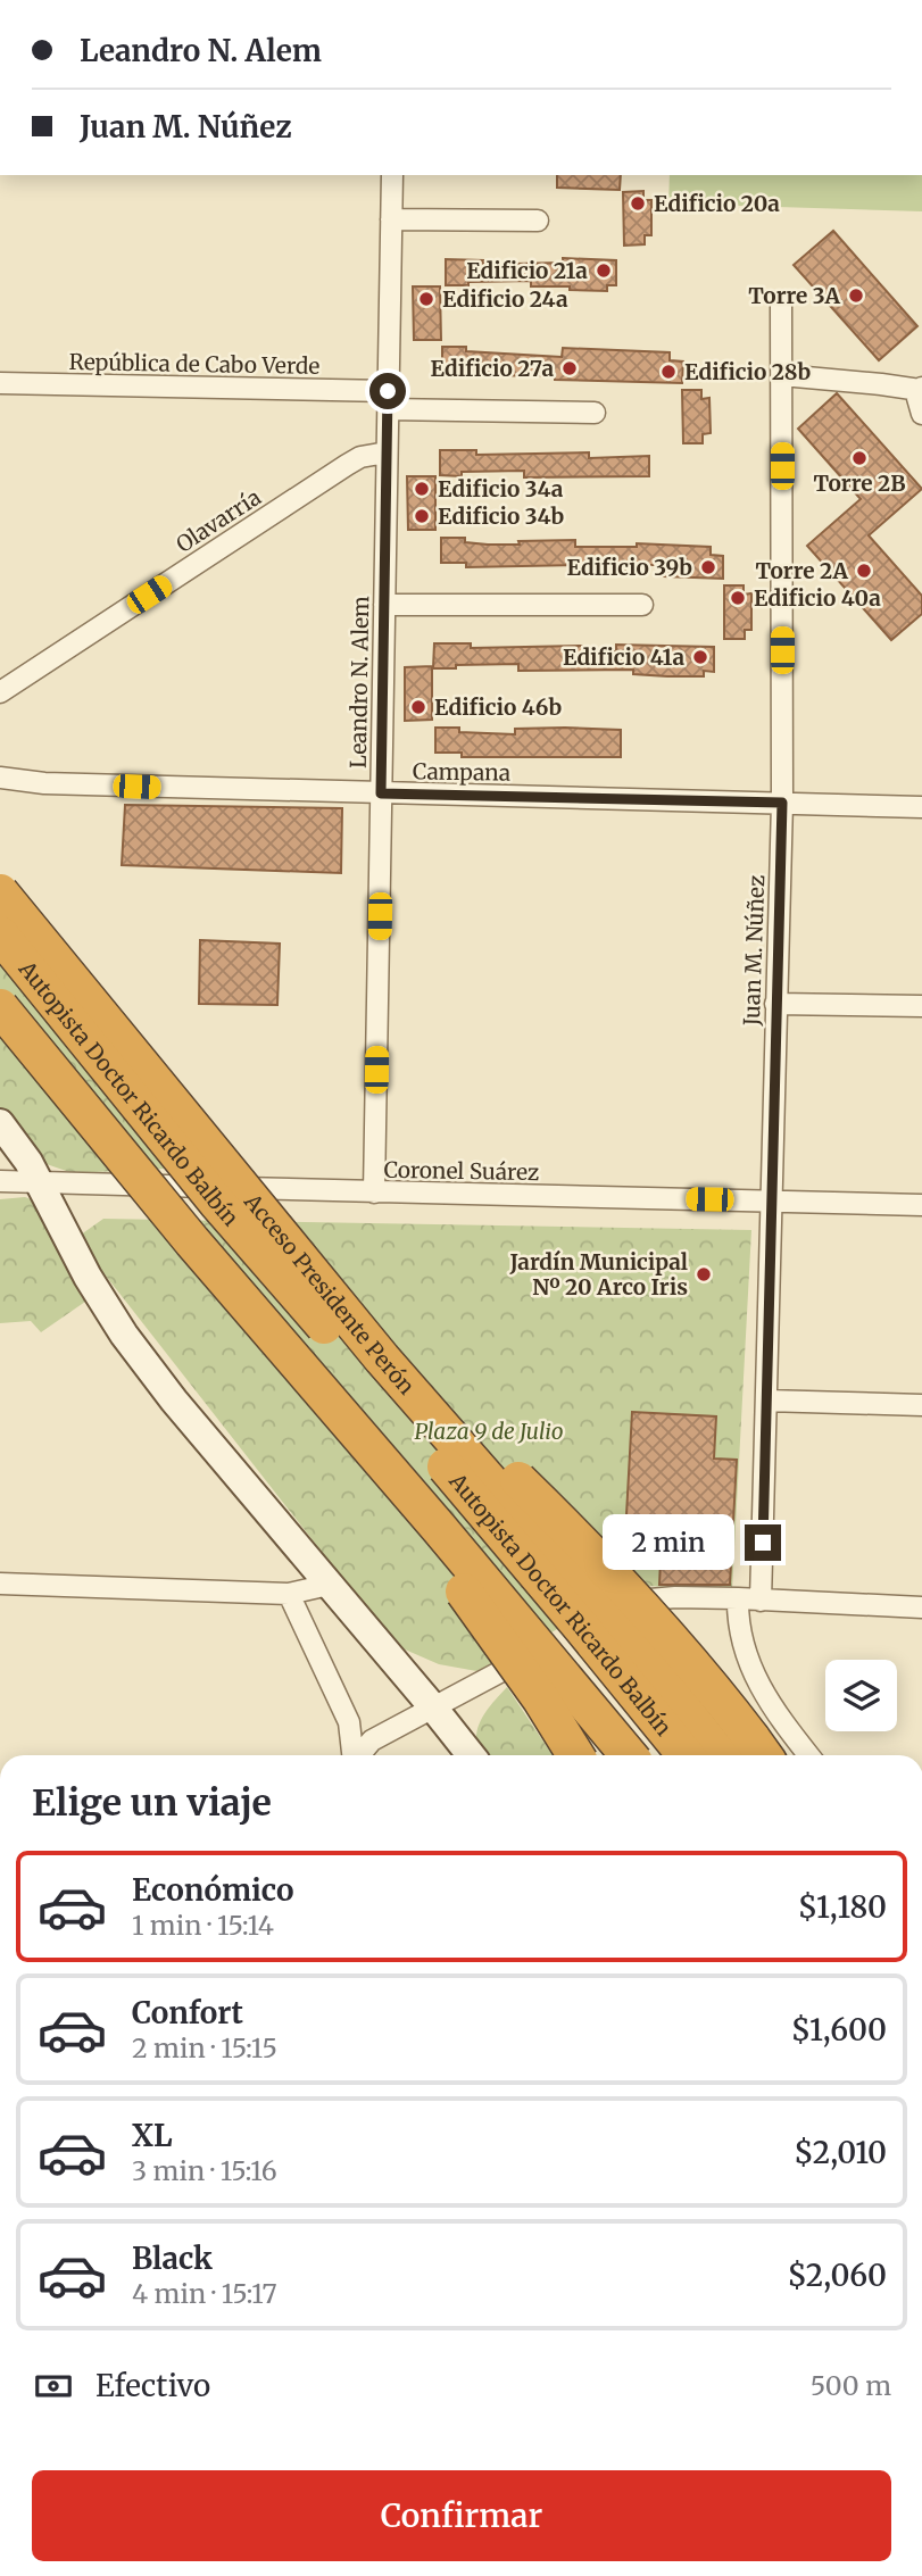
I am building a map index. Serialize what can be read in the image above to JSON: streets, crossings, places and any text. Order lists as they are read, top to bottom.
{
  "streets": {
    "highway": ["Autopista Doctor Ricardo Balbín", "Acceso Presidente Perón"],
    "street": [
      "República de Cabo Verde",
      "Olavarría",
      "Leandro N. Alem",
      "Campana",
      "Juan M. Núñez",
      "Coronel Suárez"
    ]
  },
  "crossings": [
    ["República de Cabo Verde", "Leandro N. Alem"],
    ["Olavarría", "Leandro N. Alem"],
    ["Leandro N. Alem", "Campana"],
    ["Leandro N. Alem", "Coronel Suárez"],
    ["Campana", "Juan M. Núñez"],
    ["Juan M. Núñez", "Coronel Suárez"]
  ],
  "parks": ["Plaza 9 de Julio"],
  "places": [
    "Edificio 20a",
    "Edificio 21a",
    "Torre 3A",
    "Edificio 24a",
    "Edificio 27a",
    "Edificio 28b",
    "Torre 2B",
    "Edificio 34a",
    "Edificio 34b",
    "Edificio 39b",
    "Torre 2A",
    "Edificio 40a",
    "Edificio 41a",
    "Edificio 46b",
    "Jardín Municipal Nº 20 Arco Iris"
  ],
  "page": {
    "banner": ["Leandro N. Alem", "Juan M. Núñez"],
    "bubble": "2 min",
    "heading": "Elige un viaje",
    "list": [
      {
        "name": "Económico",
        "note": "1 min · 15:14",
        "value": "$1,180"
      },
      {
        "name": "Confort",
        "note": "2 min · 15:15",
        "value": "$1,600"
      },
      {
        "name": "XL",
        "note": "3 min · 15:16",
        "value": "$2,010"
      },
      {
        "name": "Black",
        "note": "4 min · 15:17",
        "value": "$2,060"
      }
    ],
    "pay": ["Efectivo", "500 m"],
    "buttons": "Confirmar"
  }
}
